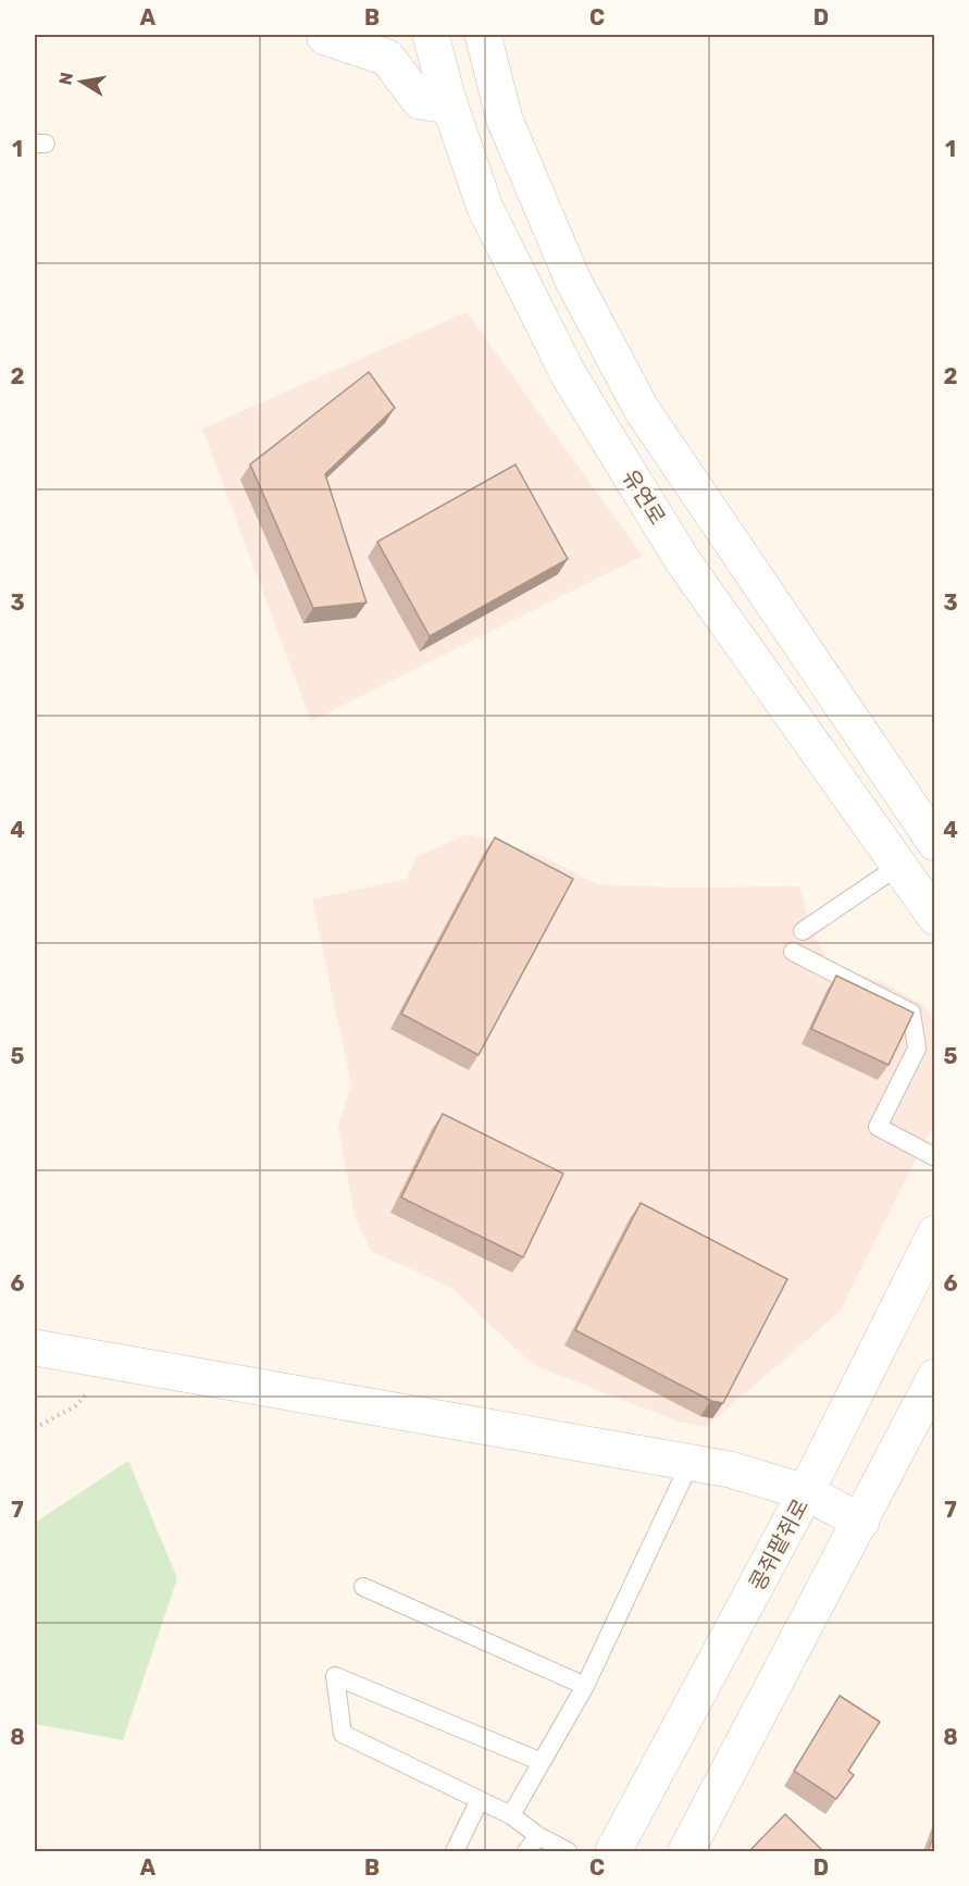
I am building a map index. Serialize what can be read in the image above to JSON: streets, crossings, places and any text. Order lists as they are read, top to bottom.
{
  "streets": {
    "street": ["유연로", "콩쥐팥쥐로"]
  },
  "north": "left",
  "grid": {
    "columns": [
      "A",
      "B",
      "C",
      "D"
    ],
    "rows": [
      "1",
      "2",
      "3",
      "4",
      "5",
      "6",
      "7",
      "8"
    ]
  }
}
